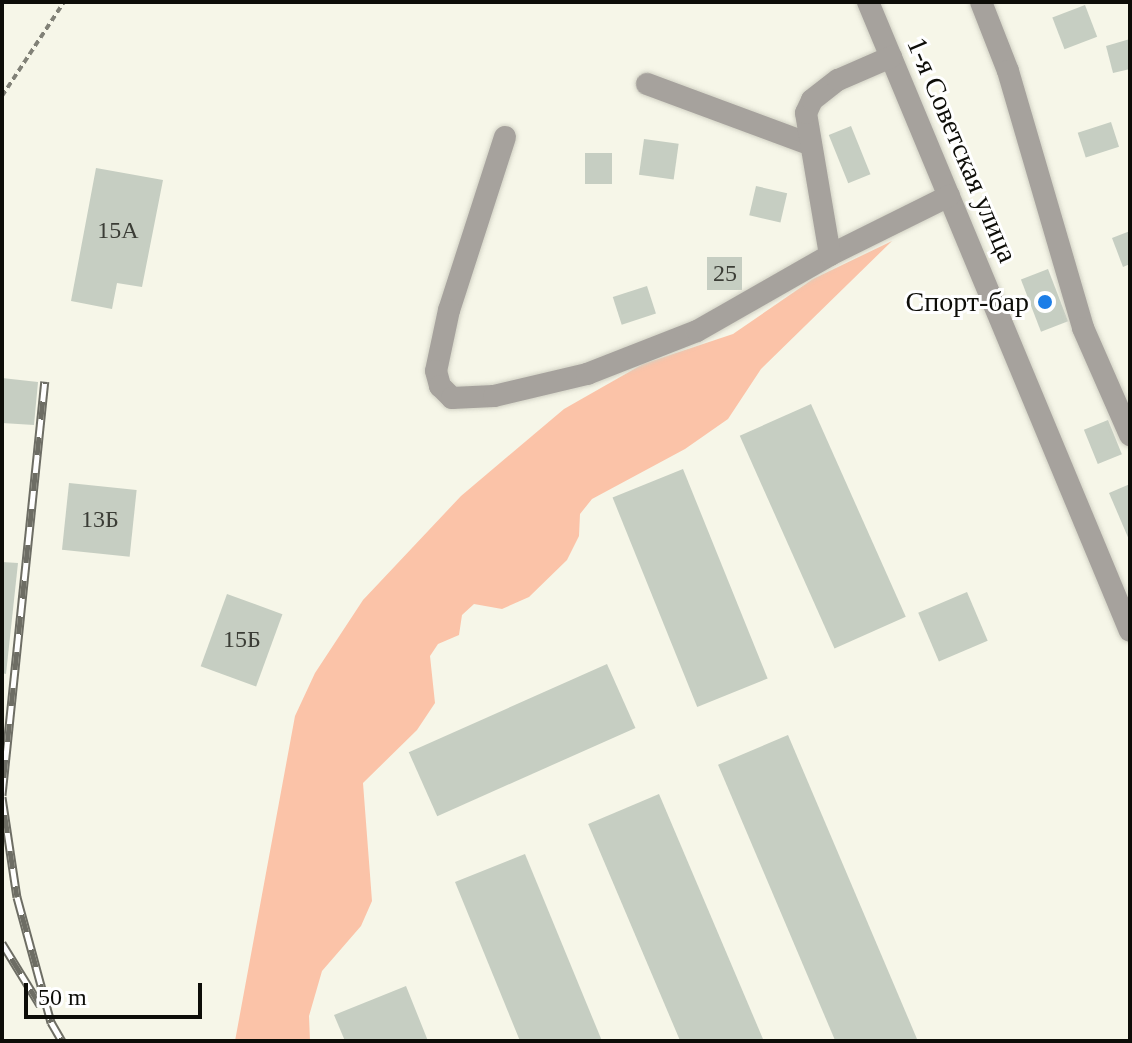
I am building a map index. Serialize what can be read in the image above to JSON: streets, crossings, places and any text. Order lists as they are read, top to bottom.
{
  "streets": {
    "street": ["1-я Советская улица"]
  },
  "places": ["Спорт-бар"],
  "house_numbers": [
    "15А",
    "25",
    "13Б",
    "15Б"
  ],
  "scale_bar": "50 m"
}
